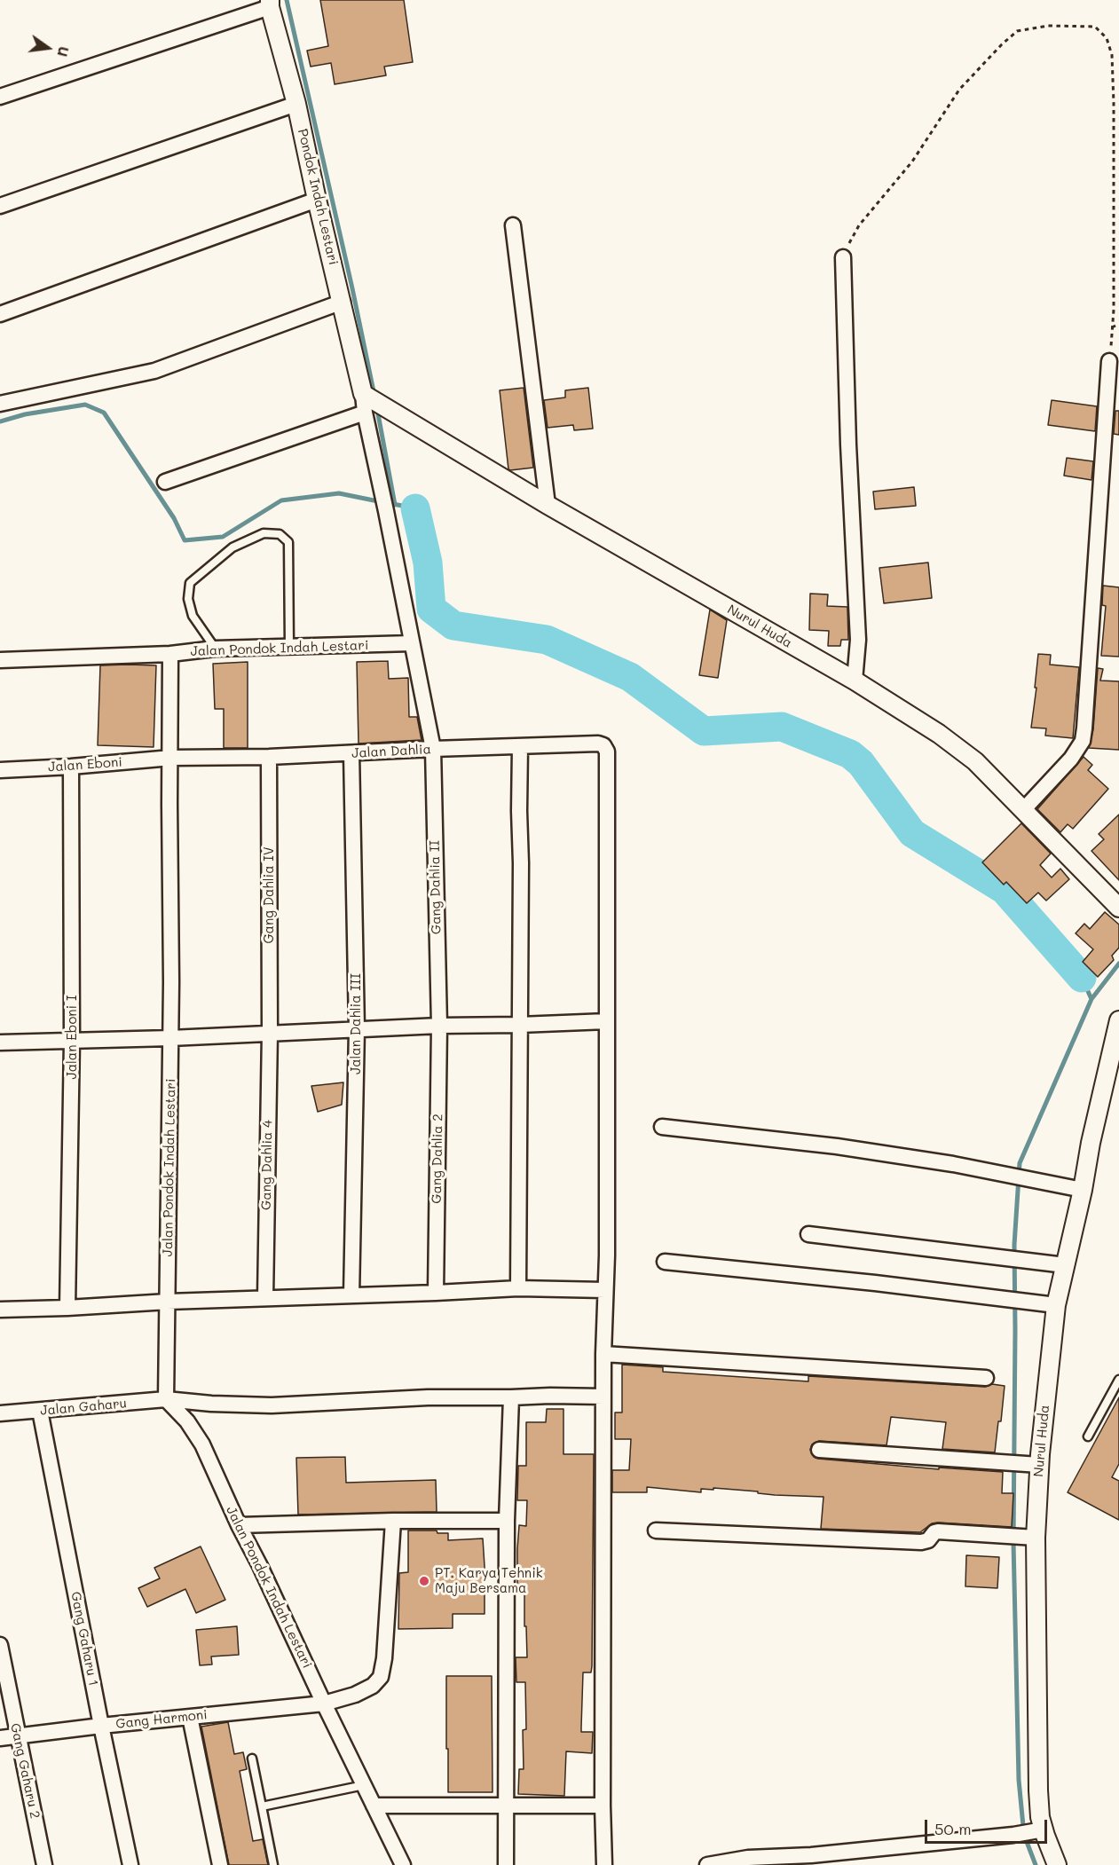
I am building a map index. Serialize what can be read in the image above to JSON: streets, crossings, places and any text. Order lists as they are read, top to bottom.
{
  "streets": {
    "street": [
      "Pondok Indah Lestari",
      "Nurul Huda",
      "Jalan Pondok Indah Lestari",
      "Jalan Dahlia",
      "Jalan Eboni",
      "Gang Dahlia II",
      "Gang Dahlia IV",
      "Jalan Dahlia III",
      "Jalan Eboni I",
      "Gang Dahlia 2",
      "Gang Dahlia 4",
      "Jalan Gaharu",
      "Gang Gaharu 1",
      "Gang Harmoni",
      "Gang Gaharu 2"
    ]
  },
  "crossings": [
    ["Pondok Indah Lestari", "Nurul Huda"],
    ["Pondok Indah Lestari", "Gang Dahlia II"],
    ["Nurul Huda", "Gang Dahlia II"],
    ["Jalan Pondok Indah Lestari", "Jalan Dahlia"],
    ["Jalan Pondok Indah Lestari", "Jalan Eboni"],
    ["Jalan Pondok Indah Lestari", "Gang Dahlia II"],
    ["Jalan Pondok Indah Lestari", "Jalan Gaharu"],
    ["Jalan Pondok Indah Lestari", "Gang Harmoni"],
    ["Jalan Dahlia", "Jalan Eboni"],
    ["Jalan Dahlia", "Gang Dahlia II"],
    ["Jalan Dahlia", "Gang Dahlia IV"],
    ["Jalan Dahlia", "Jalan Dahlia III"],
    ["Jalan Eboni", "Jalan Eboni I"],
    ["Gang Dahlia II", "Gang Dahlia 2"],
    ["Gang Dahlia IV", "Gang Dahlia 4"],
    ["Jalan Gaharu", "Gang Gaharu 1"],
    ["Gang Gaharu 1", "Gang Harmoni"],
    ["Gang Harmoni", "Gang Gaharu 2"]
  ],
  "places": ["PT. Karya Tehnik Maju Bersama"],
  "scale_bar": "50 m",
  "north": "right"
}
